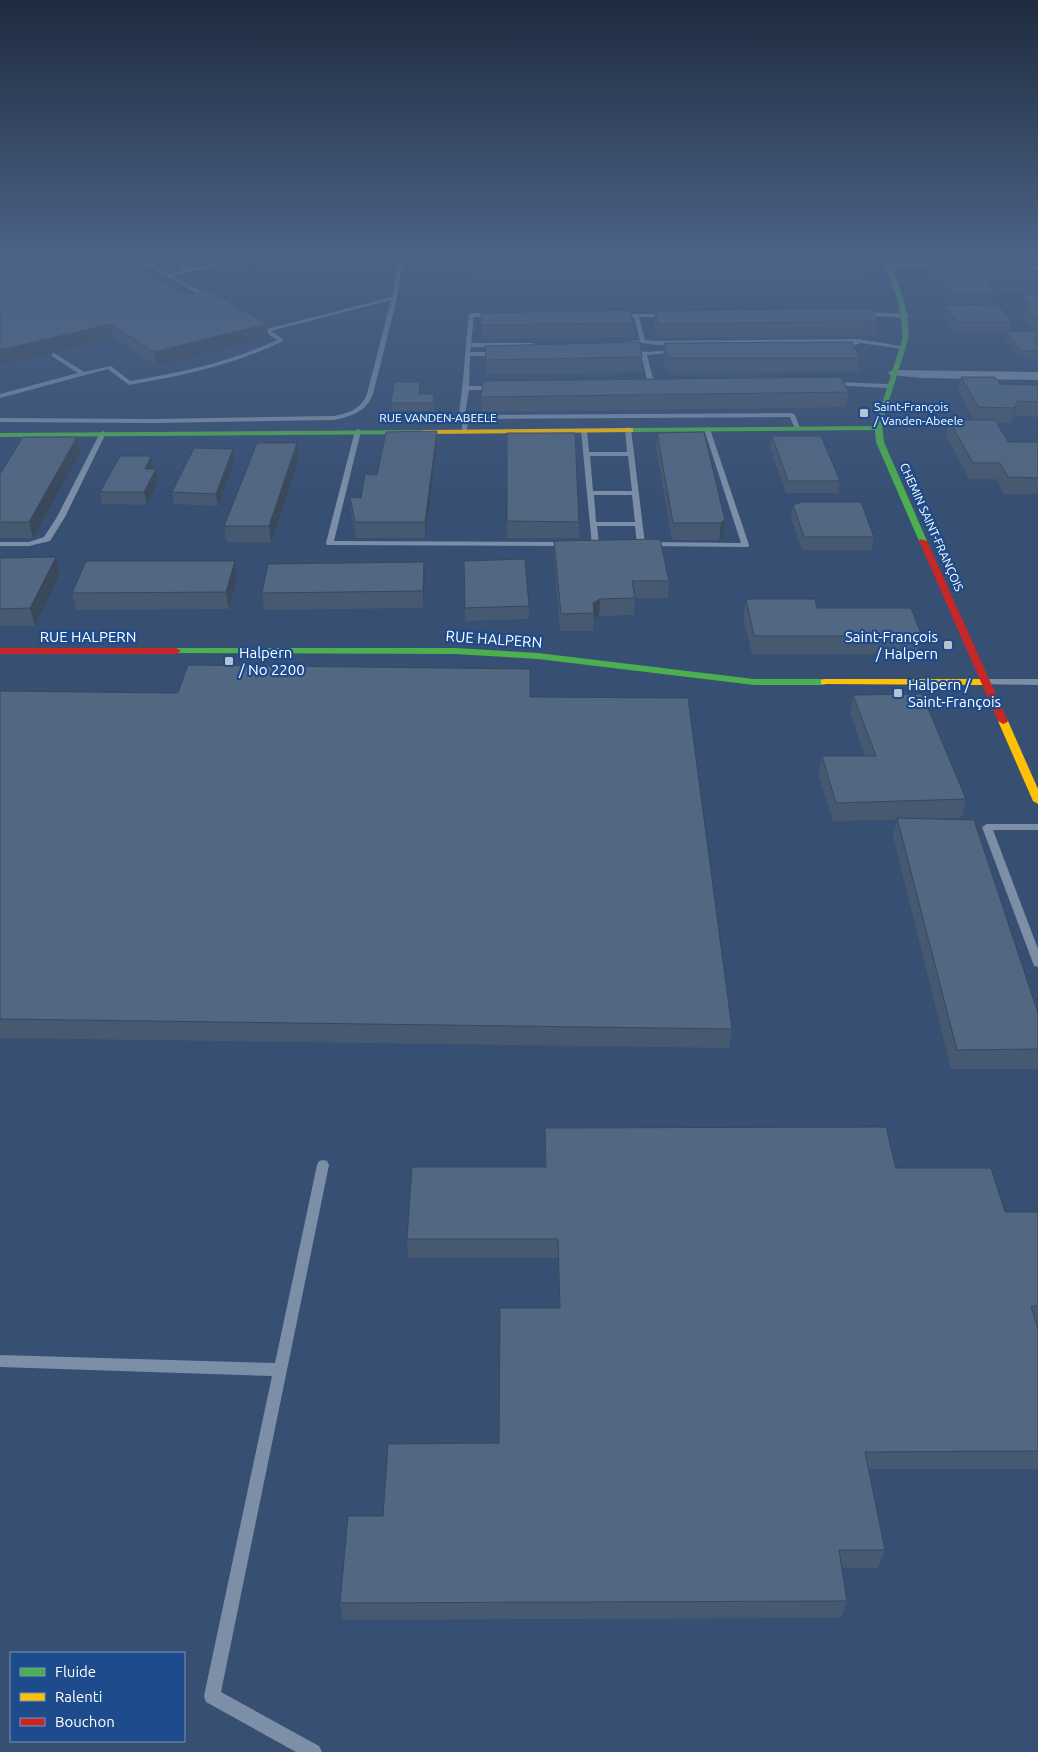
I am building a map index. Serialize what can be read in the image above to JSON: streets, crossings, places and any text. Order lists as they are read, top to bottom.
{
  "streets": {
    "street": ["RUE VANDEN-ABEELE", "CHEMIN SAINT-FRANÇOIS", "RUE HALPERN"]
  },
  "crossings": [
    ["RUE VANDEN-ABEELE", "CHEMIN SAINT-FRANÇOIS"],
    ["CHEMIN SAINT-FRANÇOIS", "RUE HALPERN"]
  ],
  "places": {
    "transit": [
      "Saint-François / Vanden-Abeele",
      "Saint-François / Halpern",
      "Halpern / No 2200",
      "Halpern / Saint-François"
    ]
  },
  "legend": ["Fluide", "Ralenti", "Bouchon"]
}
